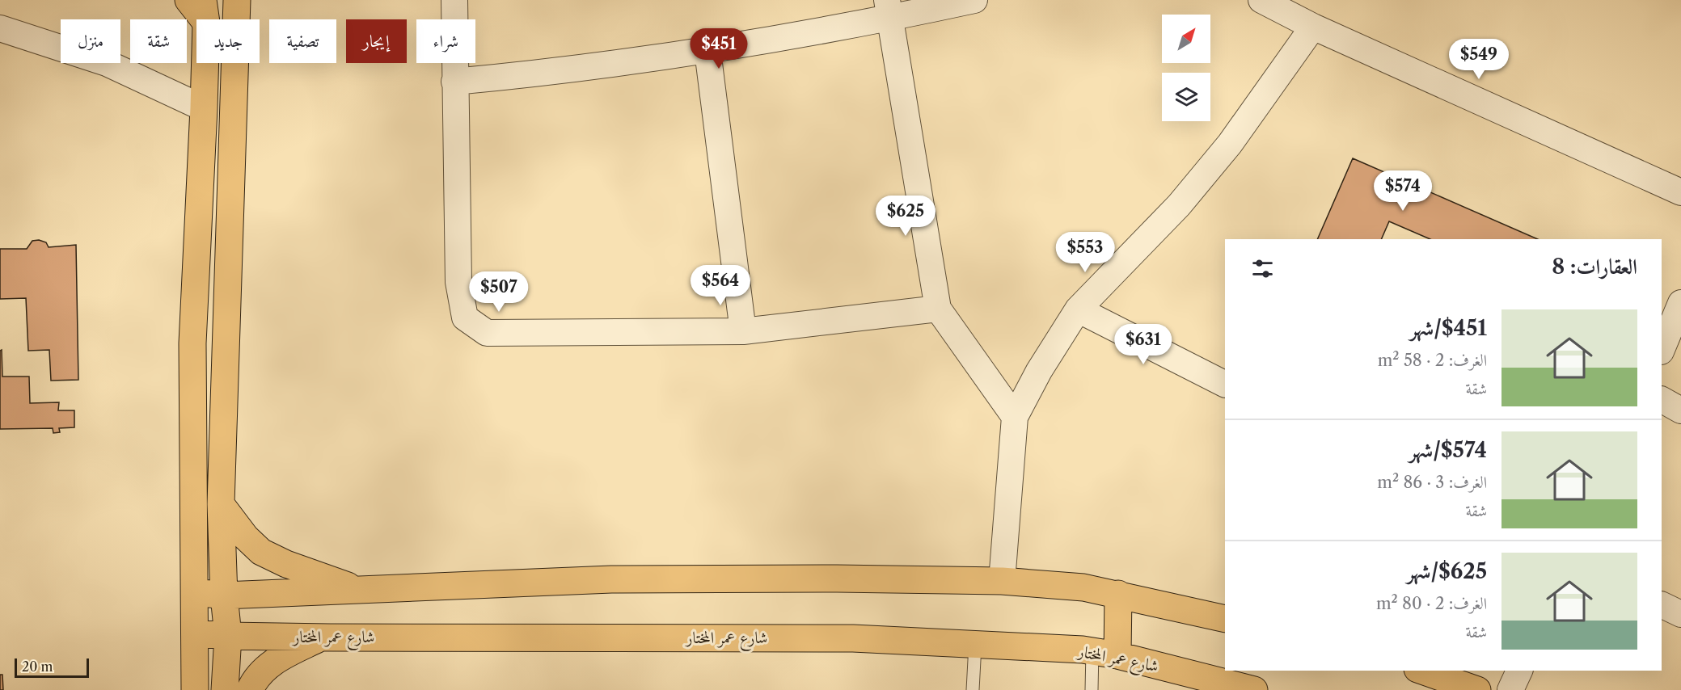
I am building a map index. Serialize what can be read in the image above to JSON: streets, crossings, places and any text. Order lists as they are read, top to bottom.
{
  "streets": {
    "main road": ["شارع عمر المختار"]
  },
  "scale_bar": "20 m",
  "north": "top right",
  "page": {
    "chip": [
      "شراء",
      "إيجار",
      "تصفية",
      "جديد",
      "شقة",
      "منزل"
    ],
    "price": [
      "$451",
      "$549",
      "$574",
      "$625",
      "$553",
      "$564",
      "$507",
      "$631"
    ],
    "heading": "العقارات: 8",
    "list": [
      {
        "name": "$451/شهر",
        "note": "الغرف: 2 · 58 m² · شقة"
      },
      {
        "name": "$574/شهر",
        "note": "الغرف: 3 · 86 m² · شقة"
      },
      {
        "name": "$625/شهر",
        "note": "الغرف: 2 · 80 m² · شقة"
      }
    ],
    "scale": "20 m"
  }
}
